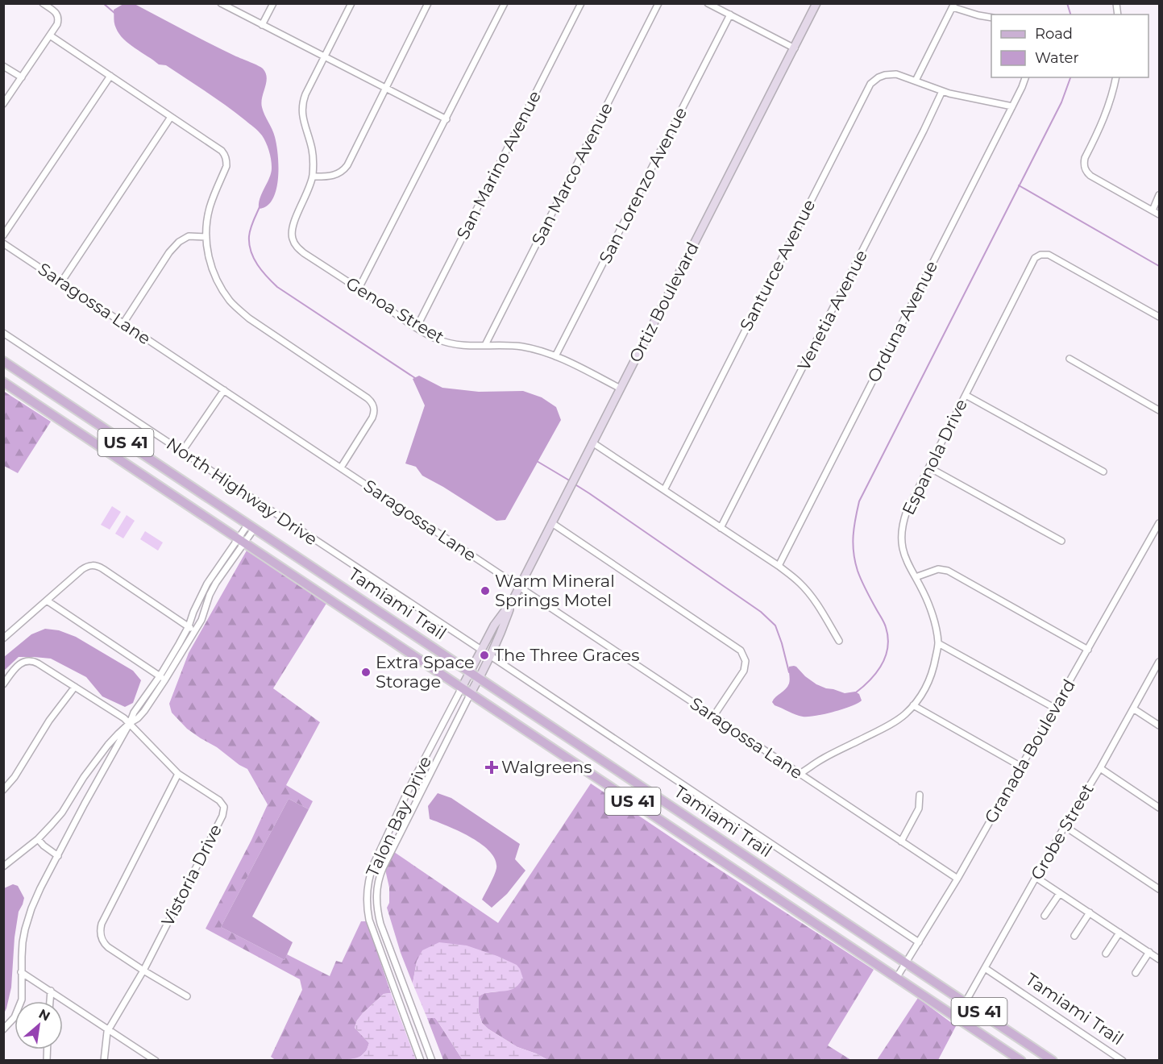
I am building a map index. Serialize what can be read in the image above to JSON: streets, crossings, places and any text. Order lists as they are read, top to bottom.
{
  "streets": {
    "main road": ["US 41", "Tamiami Trail"],
    "street": [
      "San Marino Avenue",
      "San Marco Avenue",
      "San Lorenzo Avenue",
      "Santurce Avenue",
      "Ortiz Boulevard",
      "Saragossa Lane",
      "Genoa Street",
      "Venetia Avenue",
      "Orduna Avenue",
      "Espanola Drive",
      "North Highway Drive",
      "Granada Boulevard",
      "Talon Bay Drive",
      "Grobe Street",
      "Vistoria Drive"
    ]
  },
  "crossings": [
    ["San Marino Avenue", "Genoa Street"],
    ["San Marco Avenue", "Genoa Street"],
    ["San Lorenzo Avenue", "Genoa Street"],
    ["Santurce Avenue", "Venetia Avenue"],
    ["Santurce Avenue", "Orduna Avenue"],
    ["Ortiz Boulevard", "Saragossa Lane"],
    ["Ortiz Boulevard", "Genoa Street"],
    ["Ortiz Boulevard", "North Highway Drive"],
    ["Ortiz Boulevard", "Tamiami Trail"],
    ["Ortiz Boulevard", "Talon Bay Drive"],
    ["Saragossa Lane", "Espanola Drive"],
    ["Saragossa Lane", "Granada Boulevard"],
    ["US 41", "Tamiami Trail"],
    ["Tamiami Trail", "Granada Boulevard"],
    ["Tamiami Trail", "Talon Bay Drive"],
    ["Tamiami Trail", "Grobe Street"]
  ],
  "places": {
    "other": ["Warm Mineral Springs Motel", "The Three Graces", "Extra Space Storage"],
    "health": ["Walgreens"]
  },
  "legend": ["Road", "Water"],
  "north": "top right"
}
